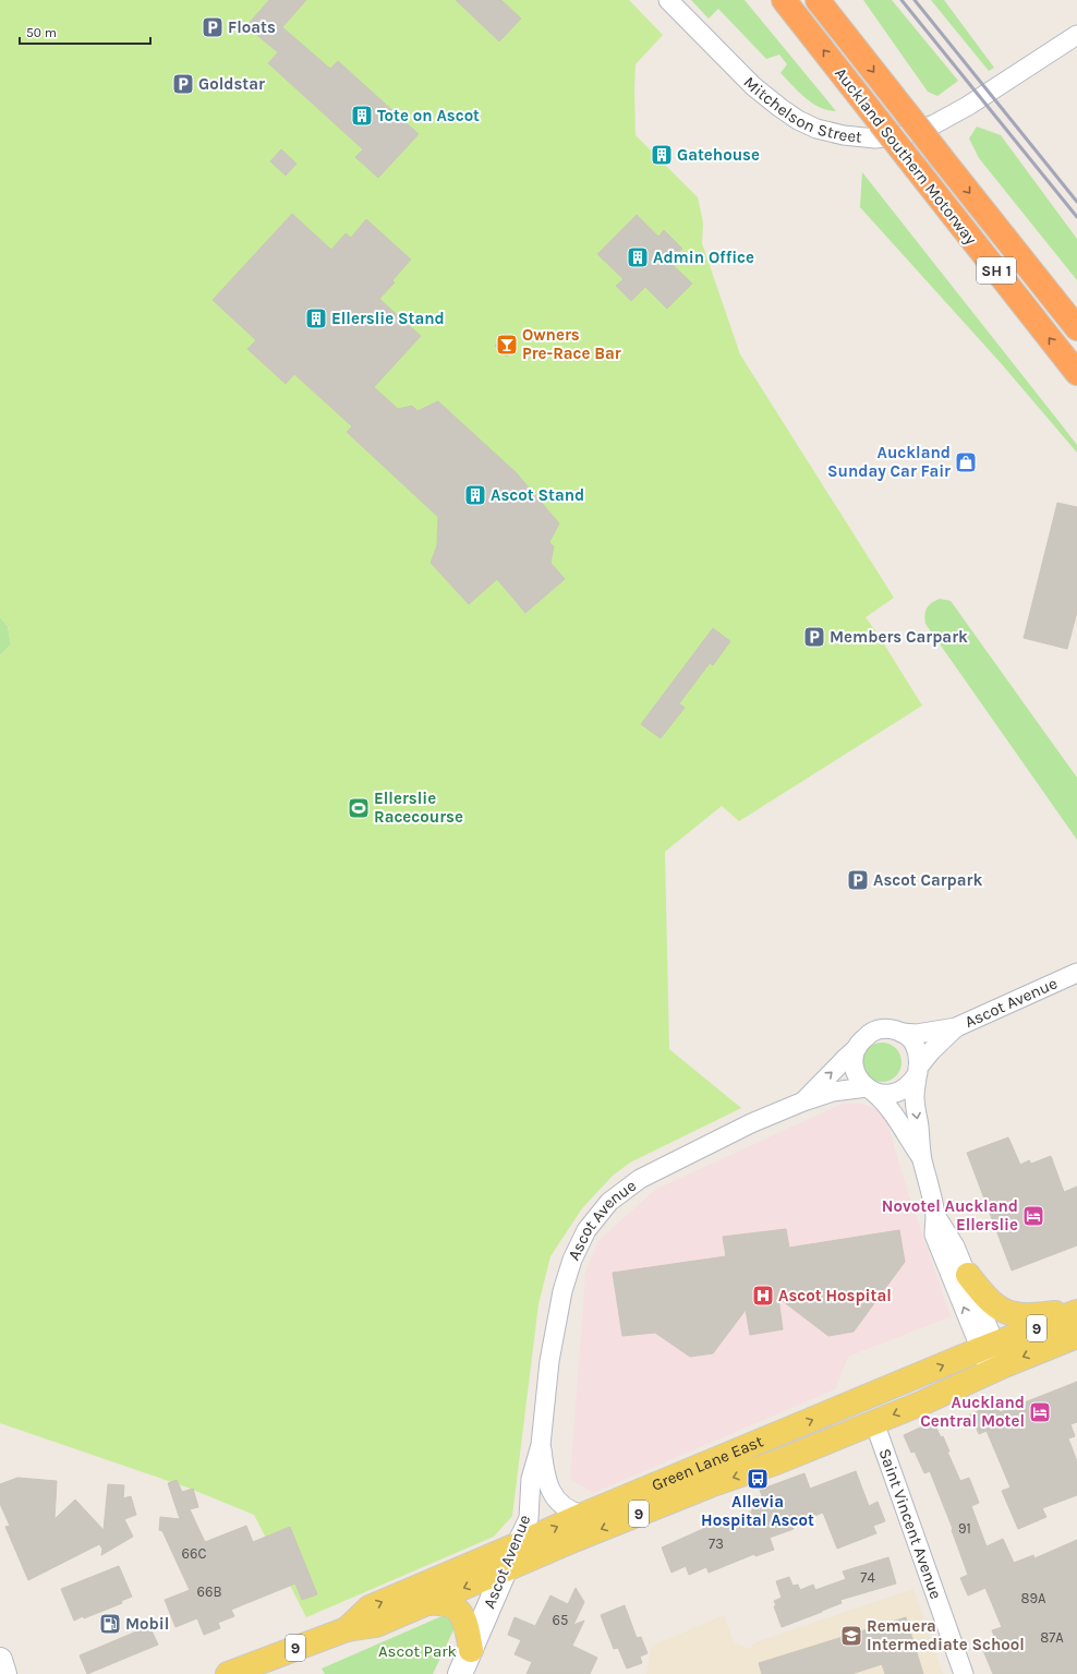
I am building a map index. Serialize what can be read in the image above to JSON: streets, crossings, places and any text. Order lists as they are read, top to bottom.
{
  "streets": {
    "highway": ["Auckland Southern Motorway", "SH 1"],
    "main road": ["Ascot Avenue", "9", "Green Lane East"],
    "street": ["Mitchelson Street", "Saint Vincent Avenue"]
  },
  "crossings": [
    ["Ascot Avenue", "Green Lane East"],
    ["Green Lane East", "Saint Vincent Avenue"]
  ],
  "parks": ["Ascot Park"],
  "places": {
    "parking": [
      "Floats",
      "Goldstar",
      "Members Carpark",
      "Ascot Carpark"
    ],
    "building": [
      "Tote on Ascot",
      "Gatehouse",
      "Admin Office",
      "Ellerslie Stand",
      "Ascot Stand"
    ],
    "bar": ["Owners Pre-Race Bar"],
    "shop": ["Auckland Sunday Car Fair"],
    "sports": ["Ellerslie Racecourse"],
    "hotel": ["Novotel Auckland Ellerslie", "Auckland Central Motel"],
    "hospital": ["Ascot Hospital"],
    "bus stop": ["Allevia Hospital Ascot"],
    "fuel station": ["Mobil"],
    "school or university": ["Remuera Intermediate School"]
  },
  "house_numbers": [
    "91",
    "73",
    "66C",
    "74",
    "66B",
    "89A",
    "65",
    "87A"
  ],
  "scale_bar": "50 m"
}
